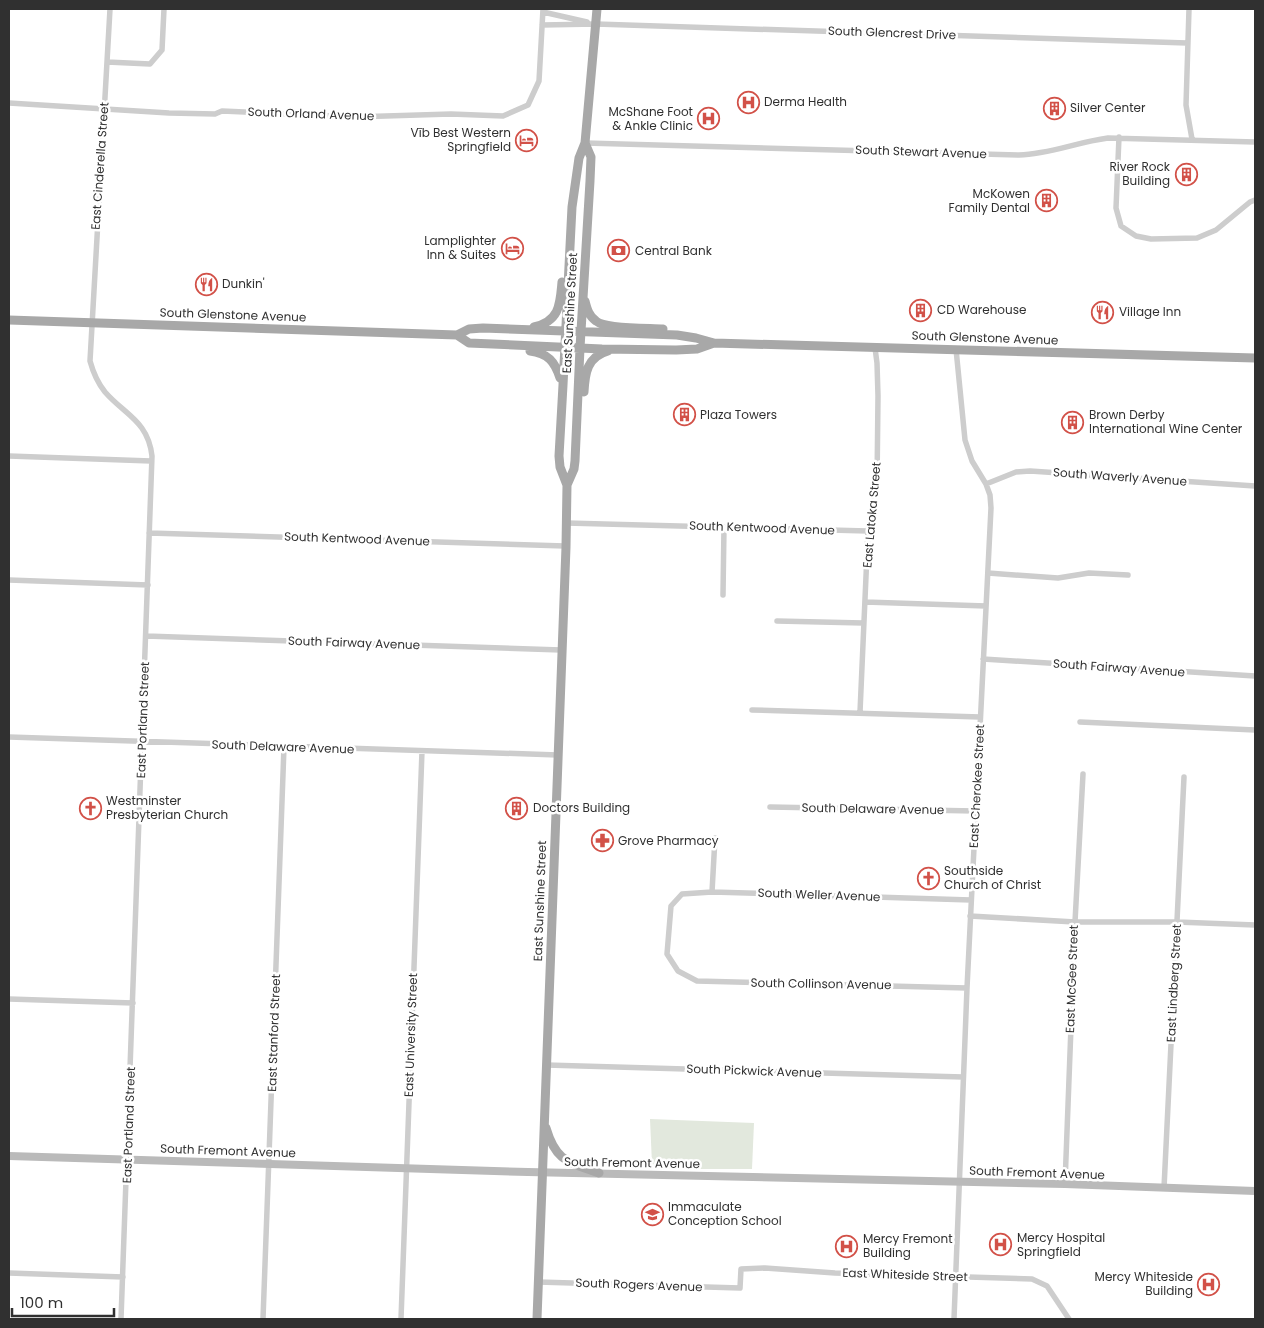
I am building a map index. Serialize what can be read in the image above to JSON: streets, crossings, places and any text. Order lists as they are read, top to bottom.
{
  "streets": {
    "main road": ["East Sunshine Street", "South Glenstone Avenue", "South Fremont Avenue"],
    "street": [
      "South Glencrest Drive",
      "South Orland Avenue",
      "South Stewart Avenue",
      "East Cinderella Street",
      "South Waverly Avenue",
      "East Latoka Street",
      "South Kentwood Avenue",
      "South Fairway Avenue",
      "East Portland Street",
      "South Delaware Avenue",
      "East Cherokee Street",
      "South Weller Avenue",
      "East McGee Street",
      "East Lindberg Street",
      "South Collinson Avenue",
      "East Stanford Street",
      "East University Street",
      "South Pickwick Avenue",
      "East Whiteside Street",
      "South Rogers Avenue"
    ]
  },
  "crossings": [
    ["South Glencrest Drive", "South Orland Avenue"],
    ["South Glencrest Drive", "East Sunshine Street"],
    ["South Orland Avenue", "East Cinderella Street"],
    ["South Orland Avenue", "East Sunshine Street"],
    ["South Stewart Avenue", "East Sunshine Street"],
    ["East Cinderella Street", "South Glenstone Avenue"],
    ["East Cinderella Street", "East Portland Street"],
    ["East Sunshine Street", "South Glenstone Avenue"],
    ["East Sunshine Street", "South Kentwood Avenue"],
    ["East Sunshine Street", "South Fairway Avenue"],
    ["East Sunshine Street", "South Delaware Avenue"],
    ["East Sunshine Street", "South Pickwick Avenue"],
    ["East Sunshine Street", "South Fremont Avenue"],
    ["East Sunshine Street", "South Rogers Avenue"],
    ["South Glenstone Avenue", "East Latoka Street"],
    ["South Glenstone Avenue", "East Portland Street"],
    ["South Glenstone Avenue", "East Cherokee Street"],
    ["South Waverly Avenue", "East Cherokee Street"],
    ["East Latoka Street", "South Kentwood Avenue"],
    ["South Kentwood Avenue", "East Portland Street"],
    ["South Fairway Avenue", "East Portland Street"],
    ["South Fairway Avenue", "East Cherokee Street"],
    ["East Portland Street", "South Delaware Avenue"],
    ["East Portland Street", "South Fremont Avenue"],
    ["South Delaware Avenue", "East Cherokee Street"],
    ["South Delaware Avenue", "East Stanford Street"],
    ["South Delaware Avenue", "East University Street"],
    ["East Cherokee Street", "South Weller Avenue"],
    ["East Cherokee Street", "South Collinson Avenue"],
    ["East Cherokee Street", "South Pickwick Avenue"],
    ["East Cherokee Street", "South Fremont Avenue"],
    ["East Cherokee Street", "East Whiteside Street"],
    ["South Weller Avenue", "South Collinson Avenue"],
    ["East McGee Street", "South Fremont Avenue"],
    ["East Lindberg Street", "South Fremont Avenue"],
    ["East Stanford Street", "South Fremont Avenue"],
    ["East University Street", "South Fremont Avenue"],
    ["East Whiteside Street", "South Rogers Avenue"]
  ],
  "places": {
    "hospital": [
      "Derma Health",
      "McShane Foot & Ankle Clinic",
      "Mercy Hospital Springfield",
      "Mercy Fremont Building",
      "Mercy Whiteside Building"
    ],
    "building": [
      "Silver Center",
      "River Rock Building",
      "McKowen Family Dental",
      "CD Warehouse",
      "Plaza Towers",
      "Brown Derby International Wine Center",
      "Doctors Building"
    ],
    "hotel": ["Vīb Best Western Springfield", "Lamplighter Inn & Suites"],
    "bank": ["Central Bank"],
    "restaurant": ["Dunkin'", "Village Inn"],
    "church": ["Westminster Presbyterian Church", "Southside Church of Christ"],
    "pharmacy": ["Grove Pharmacy"],
    "school or university": ["Immaculate Conception School"]
  },
  "scale_bar": "100 m"
}
